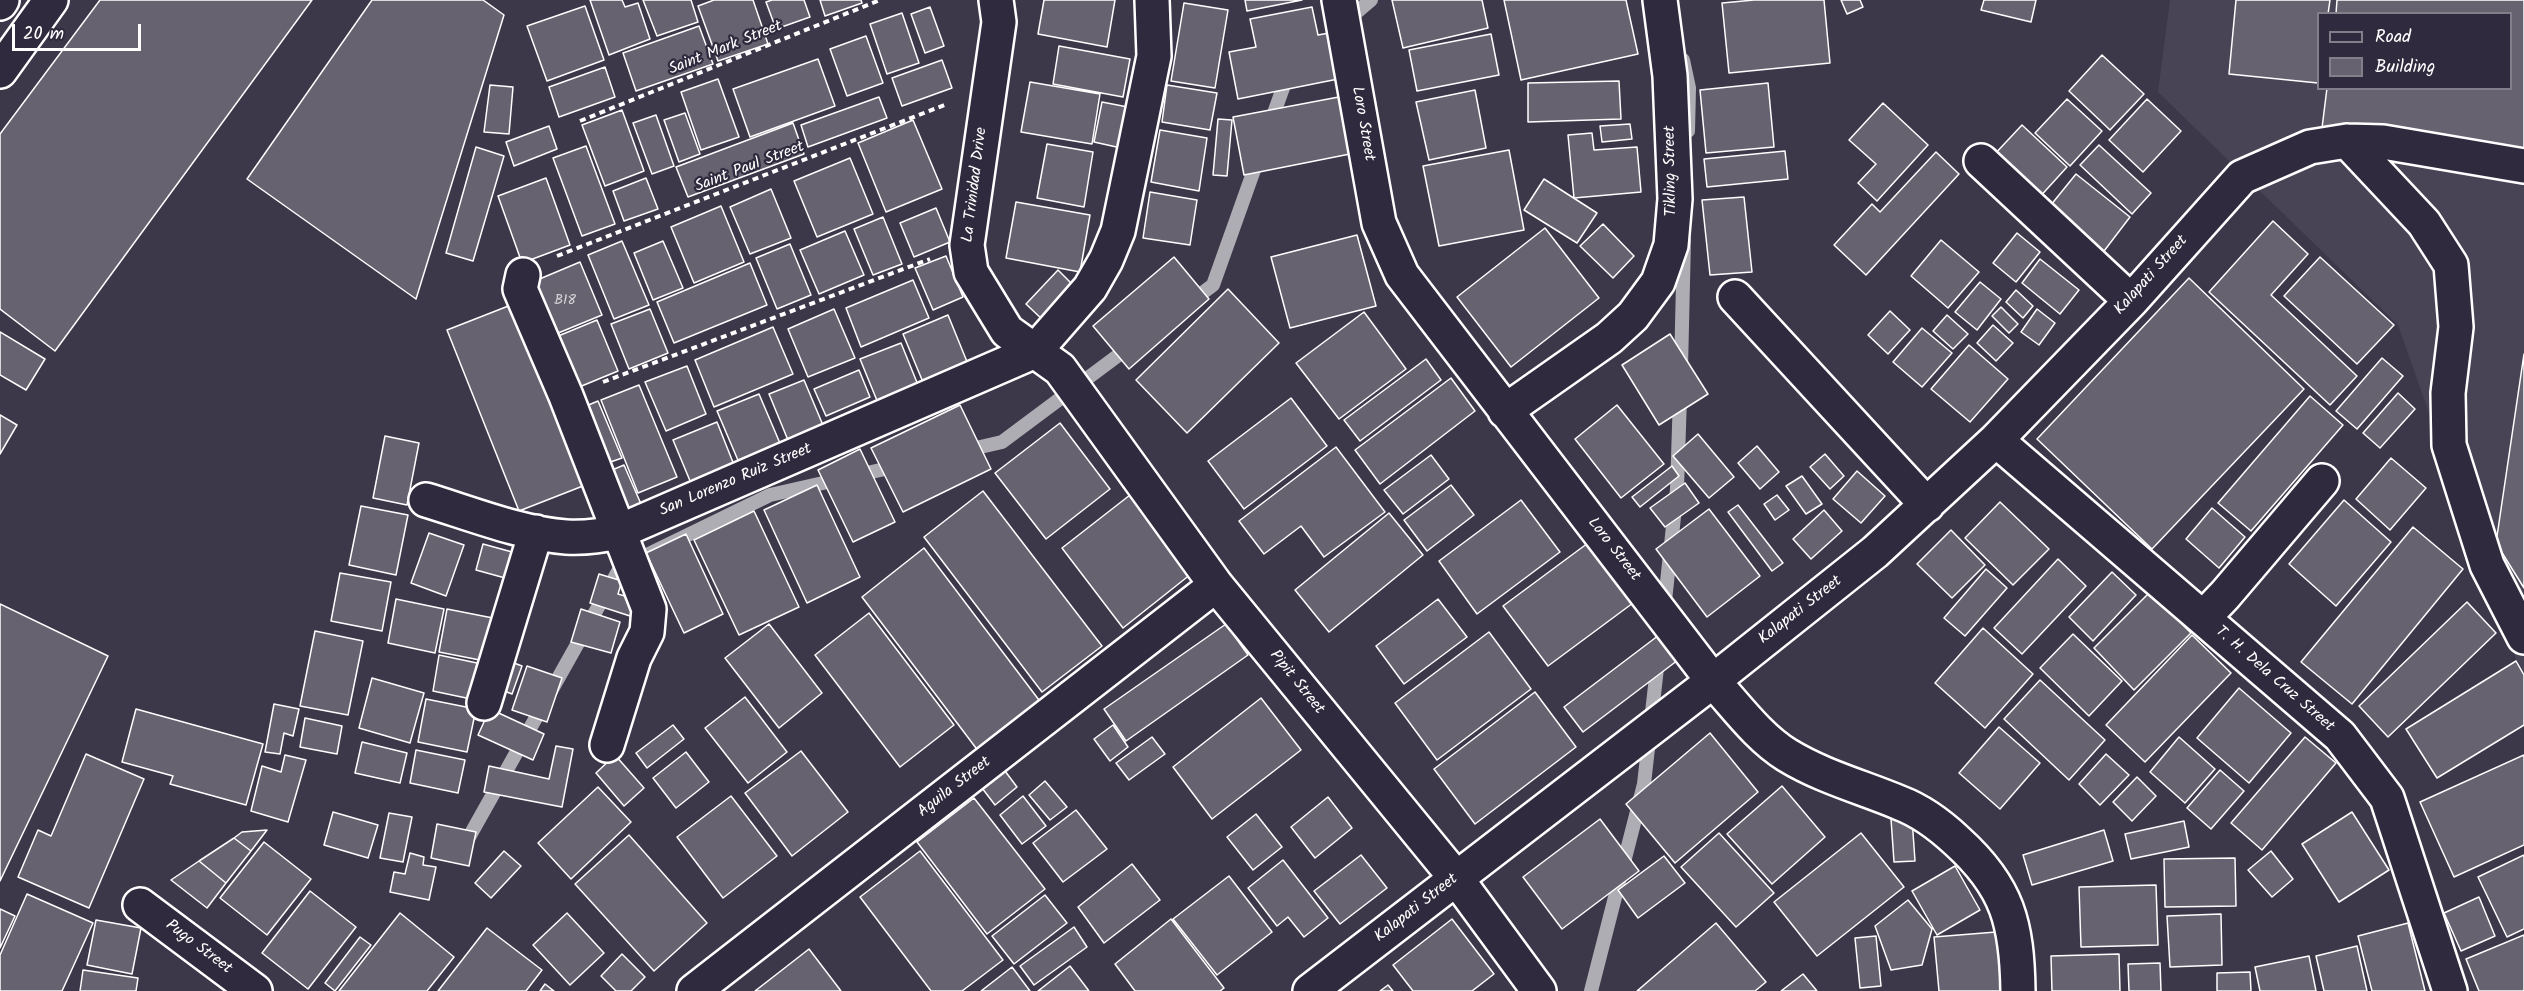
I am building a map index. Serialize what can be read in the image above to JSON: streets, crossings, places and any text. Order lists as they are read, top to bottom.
{
  "streets": {
    "street": [
      "Loro Street",
      "Tikling Street",
      "La Trinidad Drive",
      "Kalapati Street",
      "San Lorenzo Ruiz Street",
      "T. H. Dela Cruz Street",
      "Pipit Street",
      "Aguila Street",
      "Pugo Street"
    ],
    "path": ["Saint Mark Street", "Saint Paul Street"]
  },
  "crossings": [
    ["Loro Street", "Tikling Street"],
    ["Loro Street", "Kalapati Street"],
    ["Saint Paul Street", "La Trinidad Drive"],
    ["La Trinidad Drive", "San Lorenzo Ruiz Street"],
    ["La Trinidad Drive", "Pipit Street"],
    ["Kalapati Street", "T. H. Dela Cruz Street"],
    ["Kalapati Street", "Pipit Street"],
    ["San Lorenzo Ruiz Street", "Pipit Street"],
    ["Pipit Street", "Aguila Street"]
  ],
  "house_numbers": ["B18"],
  "legend": ["Road", "Building"],
  "scale_bar": "20 m"
}
